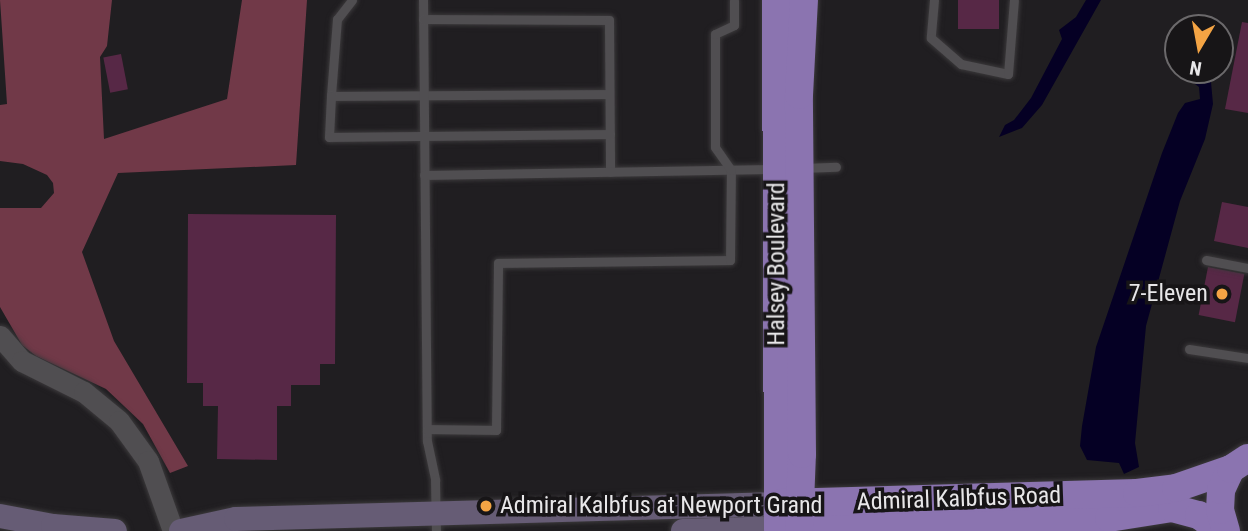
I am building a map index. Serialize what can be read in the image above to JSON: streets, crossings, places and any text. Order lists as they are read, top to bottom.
{
  "streets": {
    "highway": ["Halsey Boulevard", "Admiral Kalbfus Road"]
  },
  "crossings": [
    ["Halsey Boulevard", "Admiral Kalbfus Road"]
  ],
  "places": ["7-Eleven", "Admiral Kalbfus at Newport Grand"],
  "north": "bottom"
}
